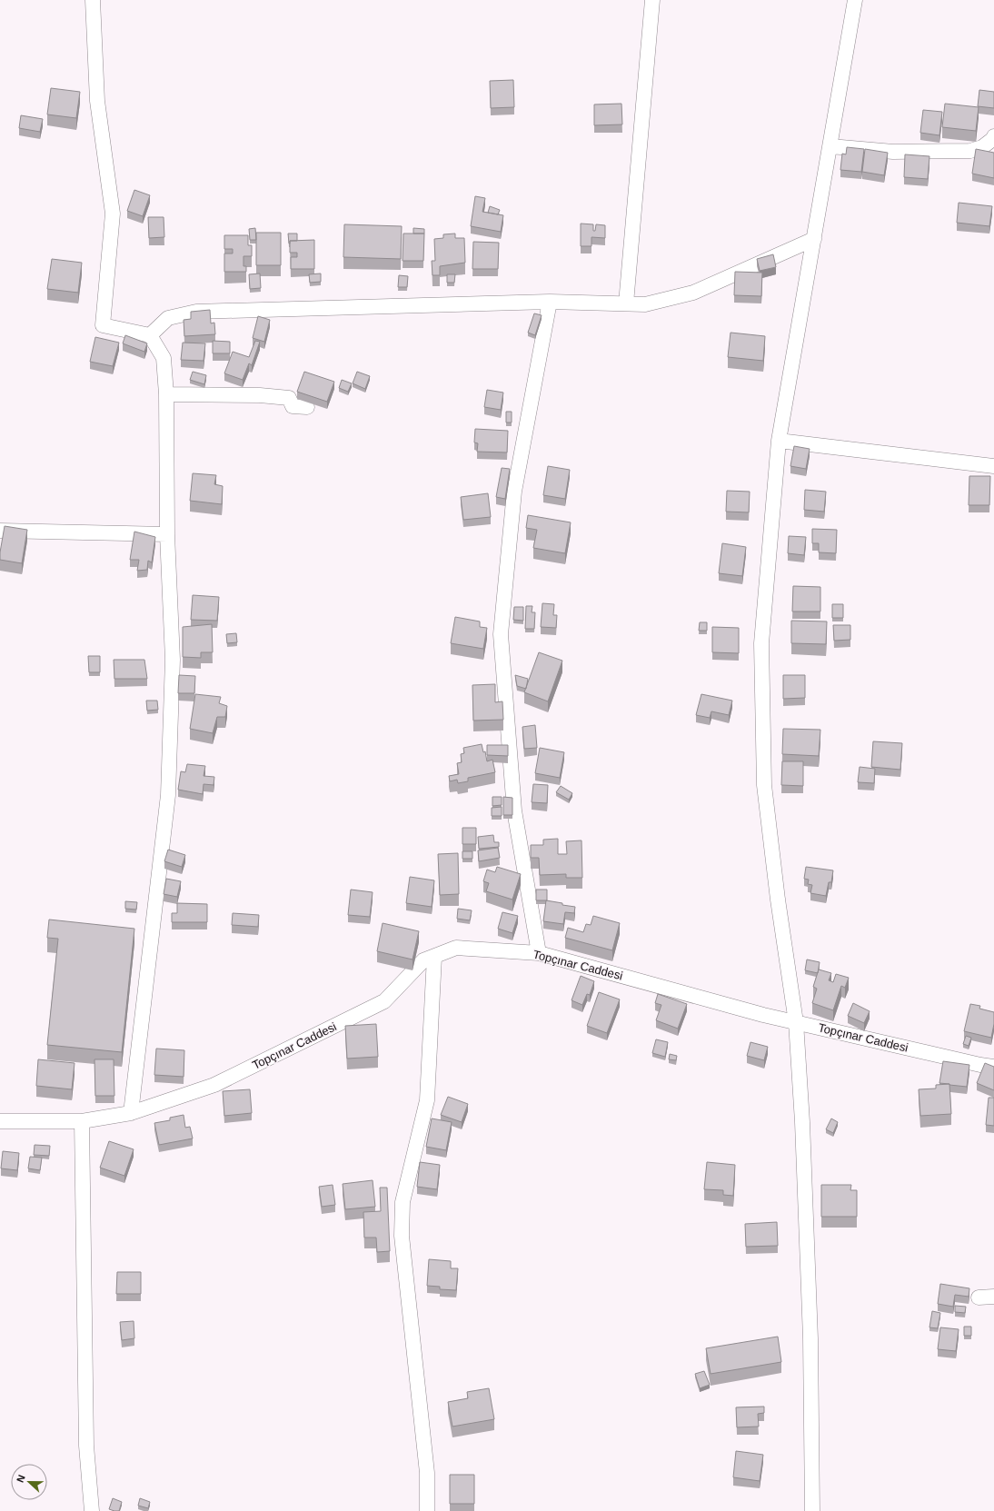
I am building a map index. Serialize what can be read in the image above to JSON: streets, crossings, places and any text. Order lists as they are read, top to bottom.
{
  "streets": {
    "street": ["Topçınar Caddesi"]
  },
  "north": "left"
}
